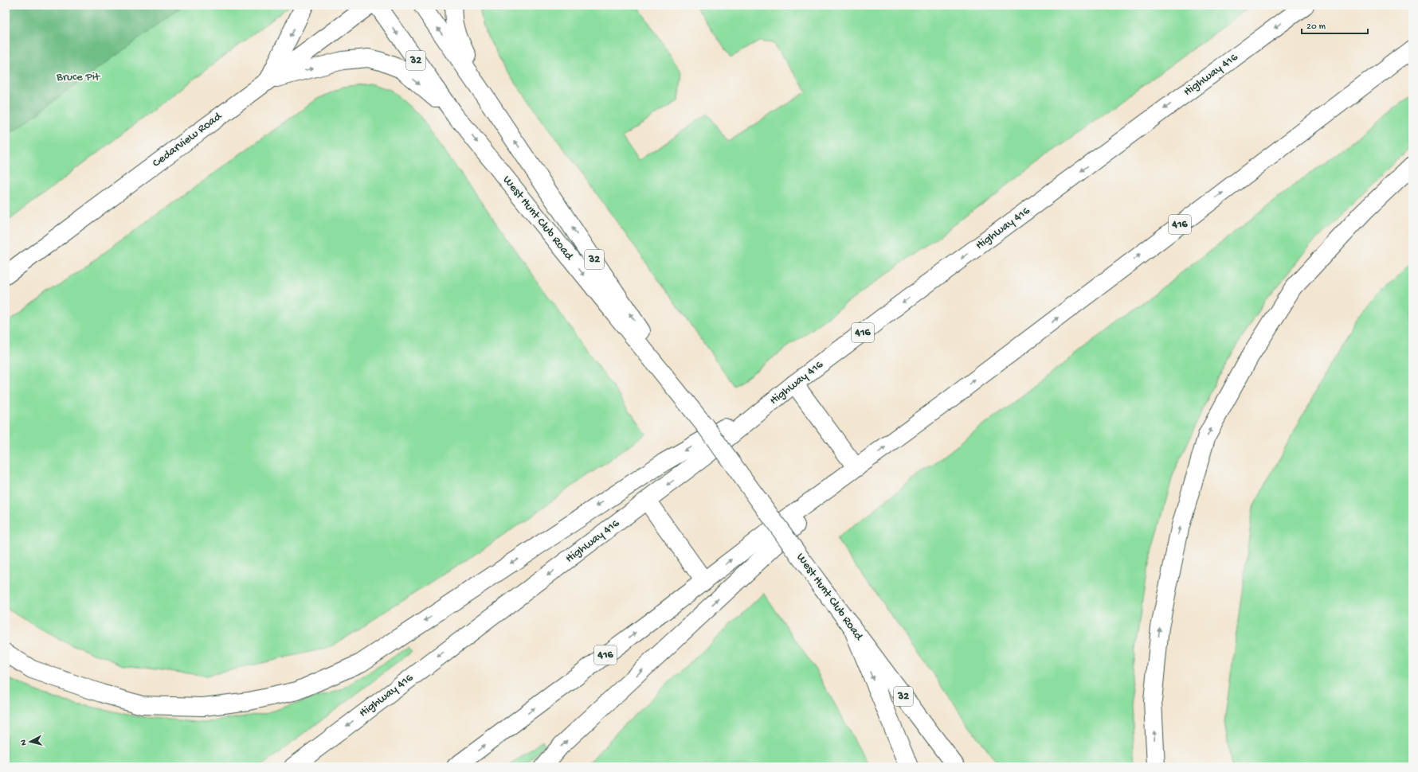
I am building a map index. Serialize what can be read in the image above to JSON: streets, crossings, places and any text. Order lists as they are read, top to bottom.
{
  "streets": {
    "main road": [
      "32",
      "Highway 416",
      "Cedarview Road",
      "West Hunt Club Road",
      "416"
    ]
  },
  "parks": ["Bruce Pit"],
  "scale_bar": "20 m",
  "north": "left"
}
